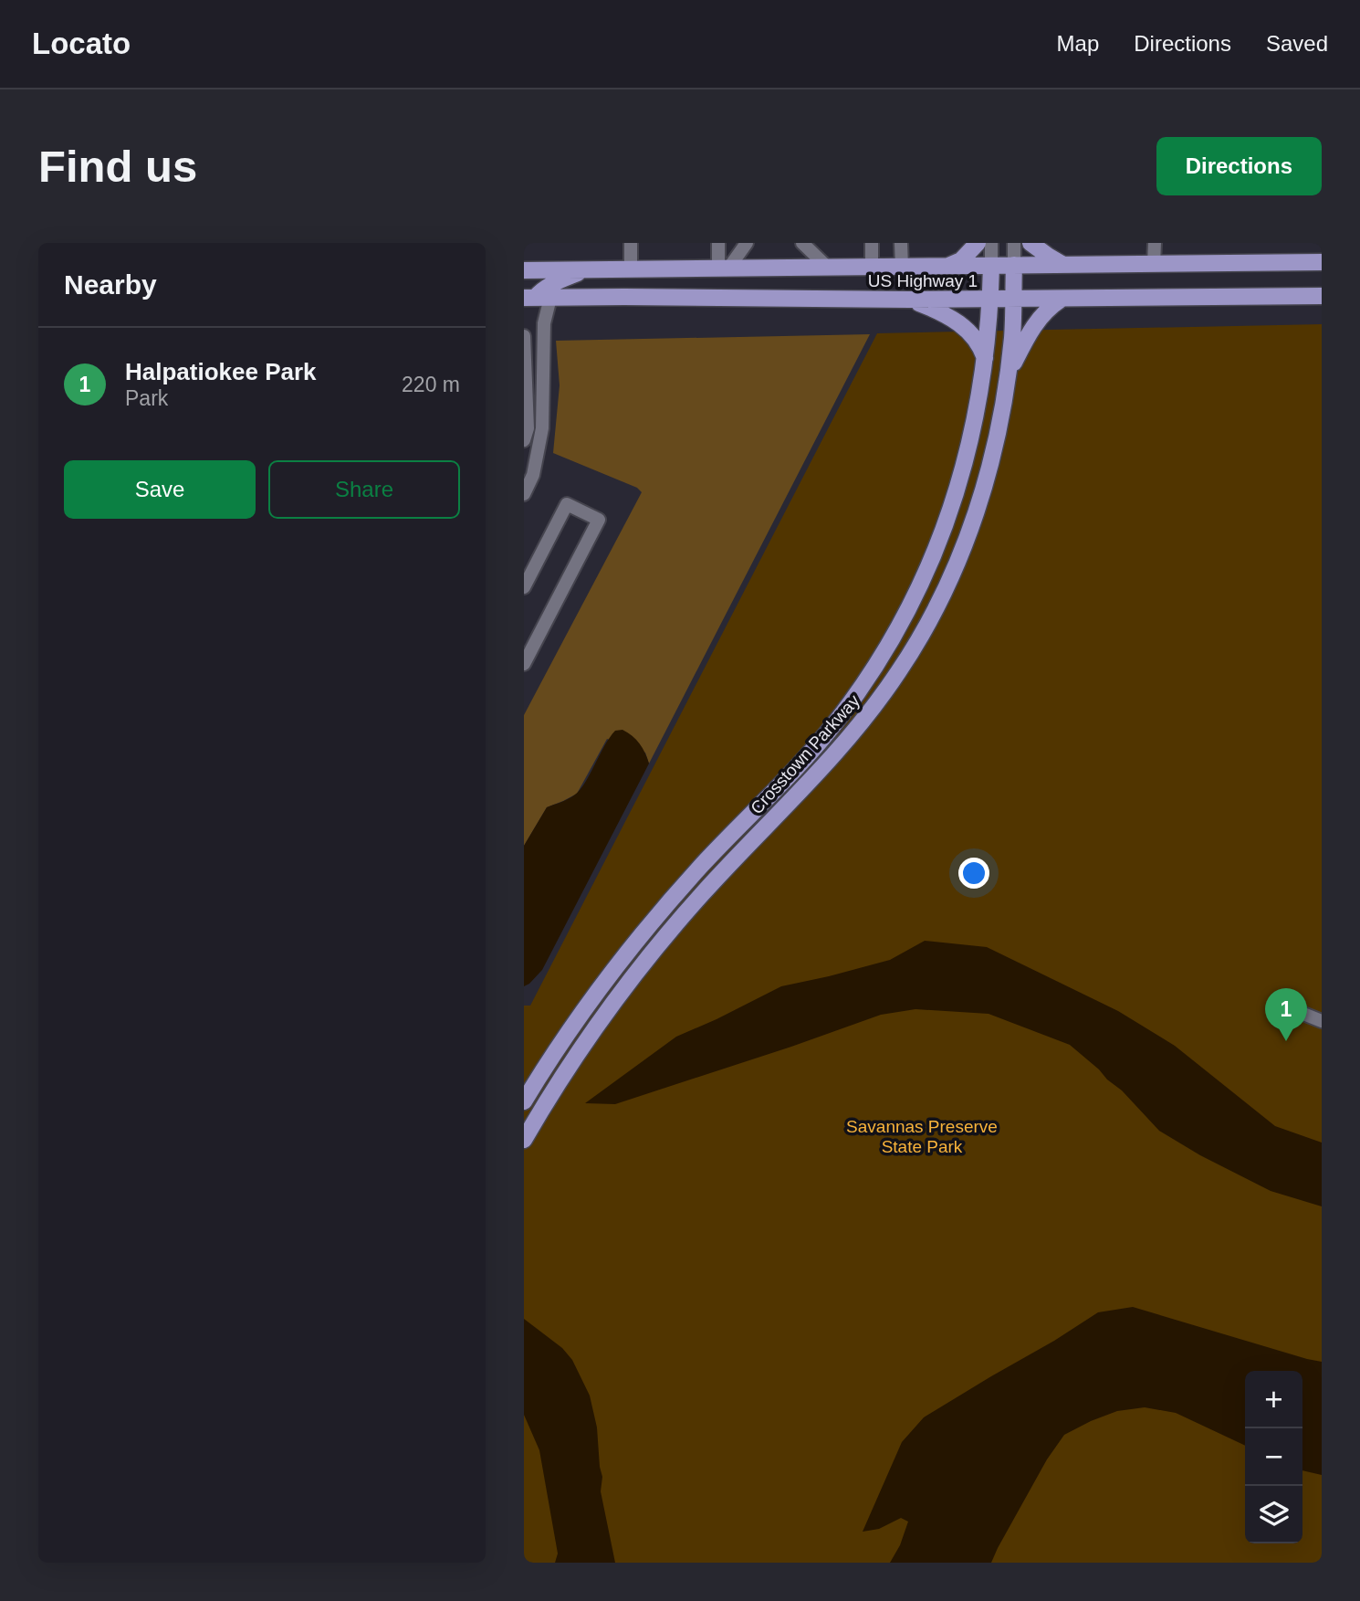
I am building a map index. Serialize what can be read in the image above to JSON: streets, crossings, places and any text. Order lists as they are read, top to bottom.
{
  "streets": {
    "main road": ["US Highway 1", "Crosstown Parkway"]
  },
  "crossings": [
    ["US Highway 1", "Crosstown Parkway"]
  ],
  "parks": ["Savannas Preserve State Park"],
  "page": {
    "header": "Locato",
    "nav": ["Map", "Directions", "Saved"],
    "buttons": [
      "Directions",
      ["Save", "Share"]
    ],
    "title": "Find us",
    "heading": "Nearby",
    "list": [
      {
        "mark": "1",
        "name": "Halpatiokee Park",
        "note": "Park",
        "value": "220 m"
      }
    ],
    "pins": "1",
    "map_buttons": ["+", "−"]
  }
}
